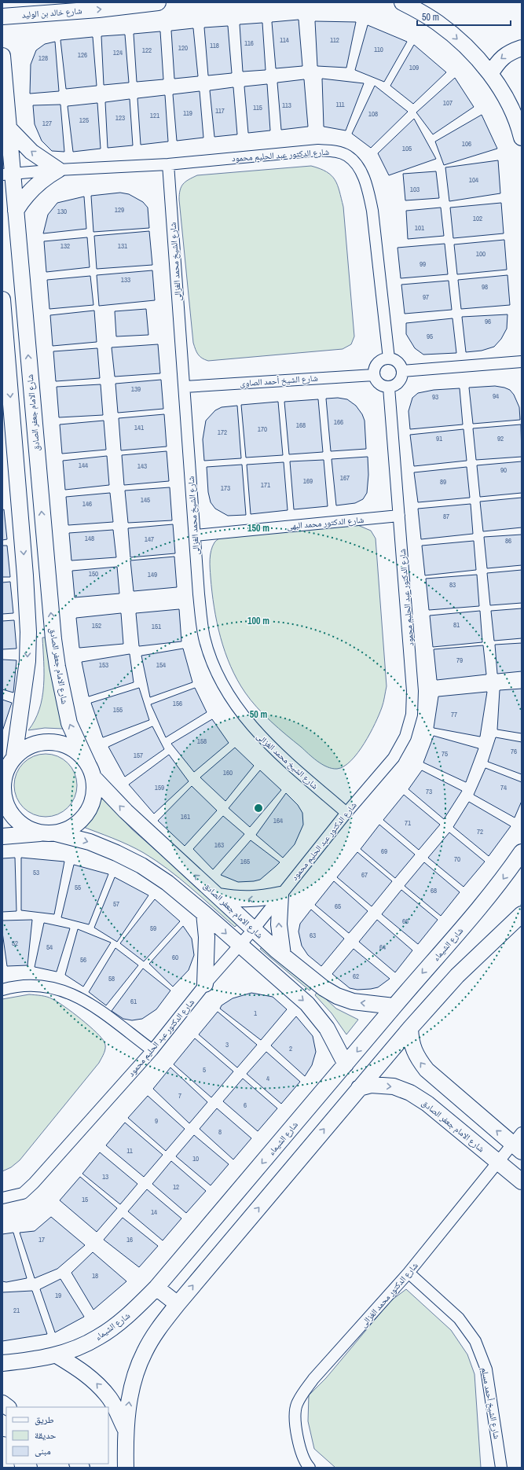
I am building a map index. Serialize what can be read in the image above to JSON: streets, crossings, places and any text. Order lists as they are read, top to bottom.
{
  "streets": {
    "street": [
      "شارع خالد بن الوليد",
      "شارع الدكتور عبد الحليم محمود",
      "شارع الشيخ محمد الغزالى",
      "شارع الشيخ أحمد الصاوى",
      "شارع الامام جعفر الصادق",
      "شارع الدكتور محمد البهى",
      "شارع الشيماء",
      "شارع الدكتور محمد الغزالى",
      "شارع الشيخ أحمد مسلم"
    ]
  },
  "crossings": [
    ["شارع الدكتور عبد الحليم محمود", "شارع الشيخ محمد الغزالى"],
    ["شارع الدكتور عبد الحليم محمود", "شارع الشيخ أحمد الصاوى"],
    ["شارع الدكتور عبد الحليم محمود", "شارع الامام جعفر الصادق"],
    ["شارع الدكتور عبد الحليم محمود", "شارع الدكتور محمد البهى"],
    ["شارع الشيخ محمد الغزالى", "شارع الشيخ أحمد الصاوى"],
    ["شارع الشيخ محمد الغزالى", "شارع الدكتور محمد البهى"],
    ["شارع الامام جعفر الصادق", "شارع الشيماء"],
    ["شارع الامام جعفر الصادق", "شارع الدكتور محمد الغزالى"],
    ["شارع الدكتور محمد الغزالى", "شارع الشيخ أحمد مسلم"]
  ],
  "one_way": ["شارع خالد بن الوليد"],
  "house_numbers": [
    "114",
    "112",
    "116",
    "118",
    "120",
    "110",
    "122",
    "124",
    "126",
    "128",
    "109",
    "107",
    "111",
    "113",
    "115",
    "117",
    "119",
    "108",
    "121",
    "123",
    "125",
    "127",
    "106",
    "105",
    "104",
    "103",
    "129",
    "130",
    "102",
    "101",
    "132",
    "131",
    "100",
    "99",
    "133",
    "98",
    "97",
    "96",
    "95",
    "139",
    "94",
    "93",
    "166",
    "168",
    "141",
    "170",
    "172",
    "91",
    "92",
    "144",
    "143",
    "90",
    "167",
    "169",
    "89",
    "171",
    "173",
    "145",
    "146",
    "87",
    "148",
    "147",
    "86",
    "150",
    "149",
    "83",
    "81",
    "152",
    "151",
    "79",
    "153",
    "154",
    "156",
    "155",
    "77",
    "158",
    "76",
    "75",
    "157",
    "160",
    "159",
    "74",
    "73",
    "161",
    "164",
    "71",
    "72",
    "163",
    "69",
    "70",
    "165",
    "53",
    "67",
    "55",
    "68",
    "57",
    "65",
    "66",
    "59",
    "63",
    "52",
    "54",
    "64",
    "60",
    "56",
    "62",
    "58",
    "61",
    "1",
    "3",
    "2",
    "5",
    "4",
    "7",
    "6",
    "9",
    "8",
    "11",
    "10",
    "13",
    "12",
    "15",
    "14",
    "17",
    "16",
    "18",
    "19",
    "21"
  ],
  "legend": ["طريق", "حديقة", "مبنى"],
  "scale_bar": "50 m",
  "rings": ["150 m", "100 m", "50 m"]
}
